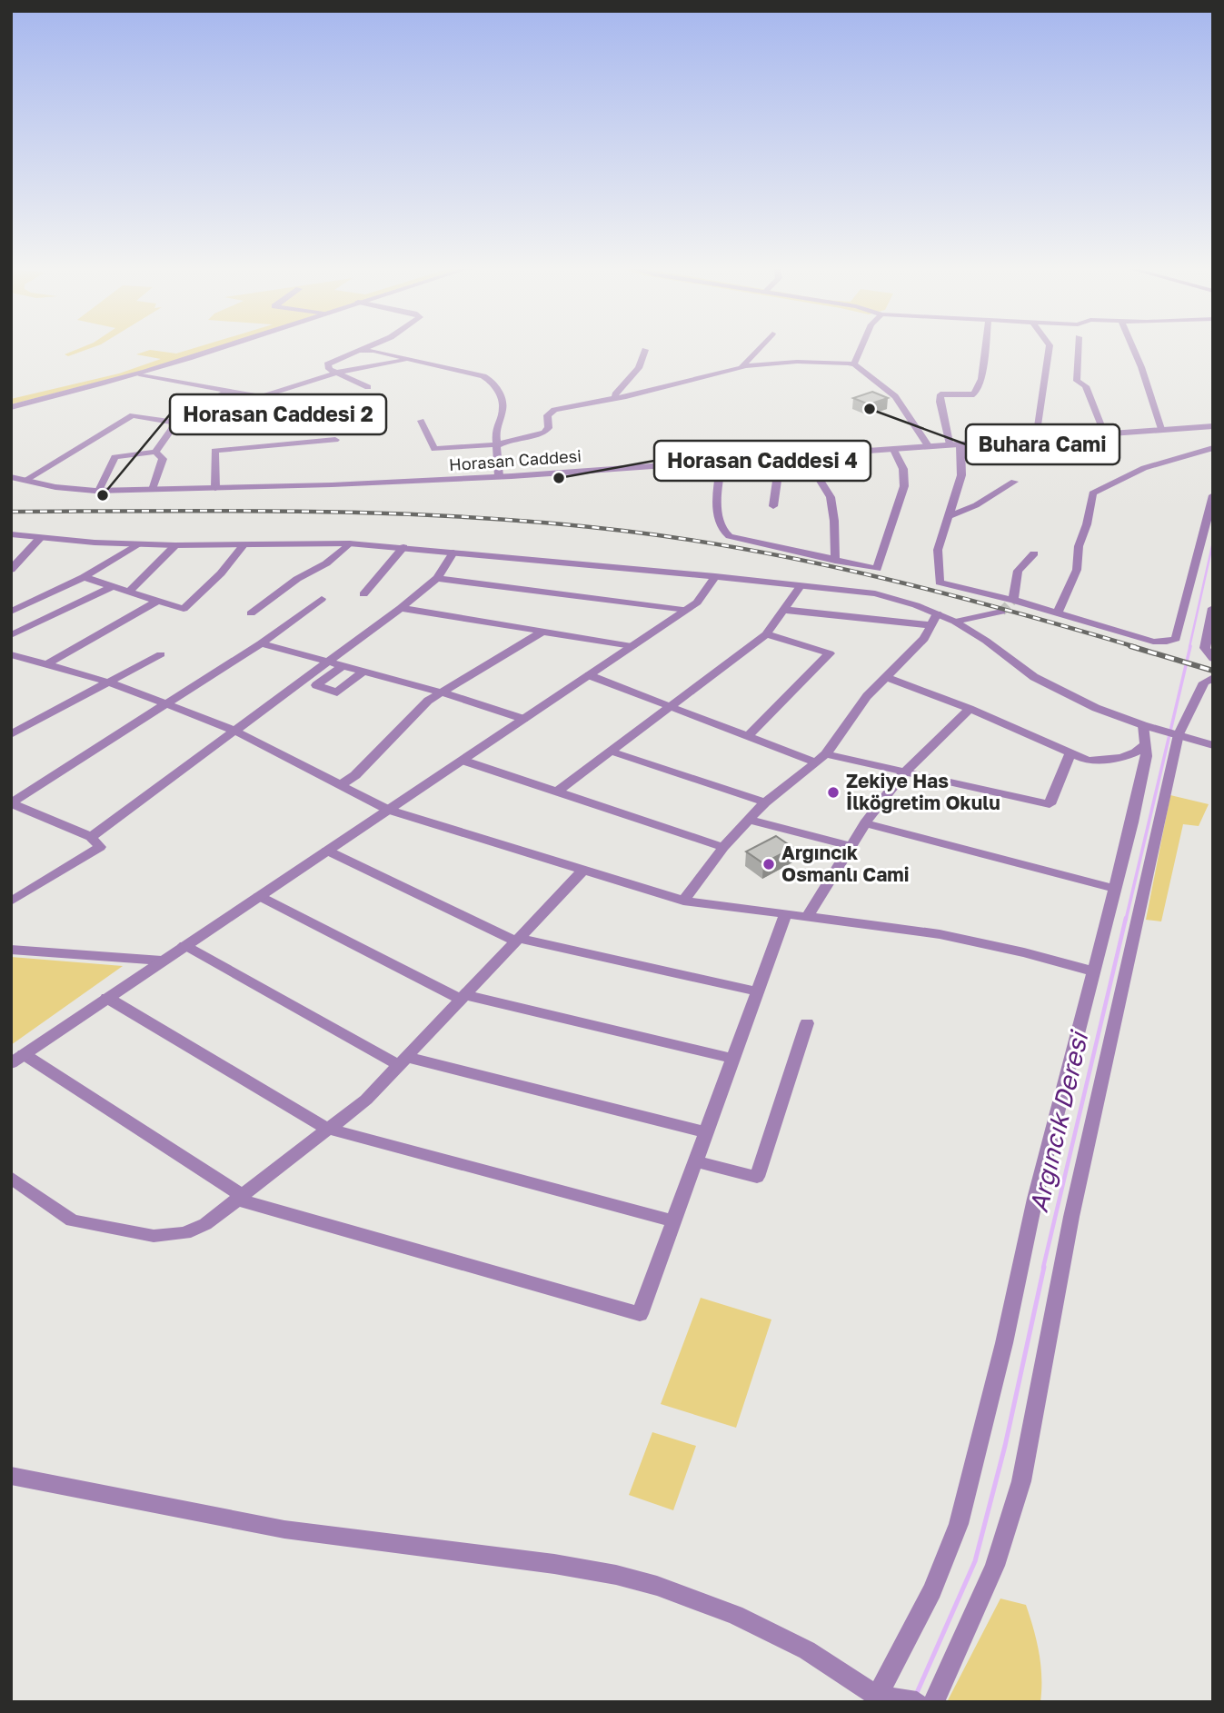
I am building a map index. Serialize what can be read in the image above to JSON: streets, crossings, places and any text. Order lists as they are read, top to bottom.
{
  "streets": {
    "street": ["Horasan Caddesi"]
  },
  "water": ["Argıncık Deresi"],
  "places": [
    "Buhara Cami",
    "Horasan Caddesi 4",
    "Horasan Caddesi 2",
    "Zekiye Has İlköğretim Okulu",
    "Argıncık Osmanlı Cami"
  ]
}
